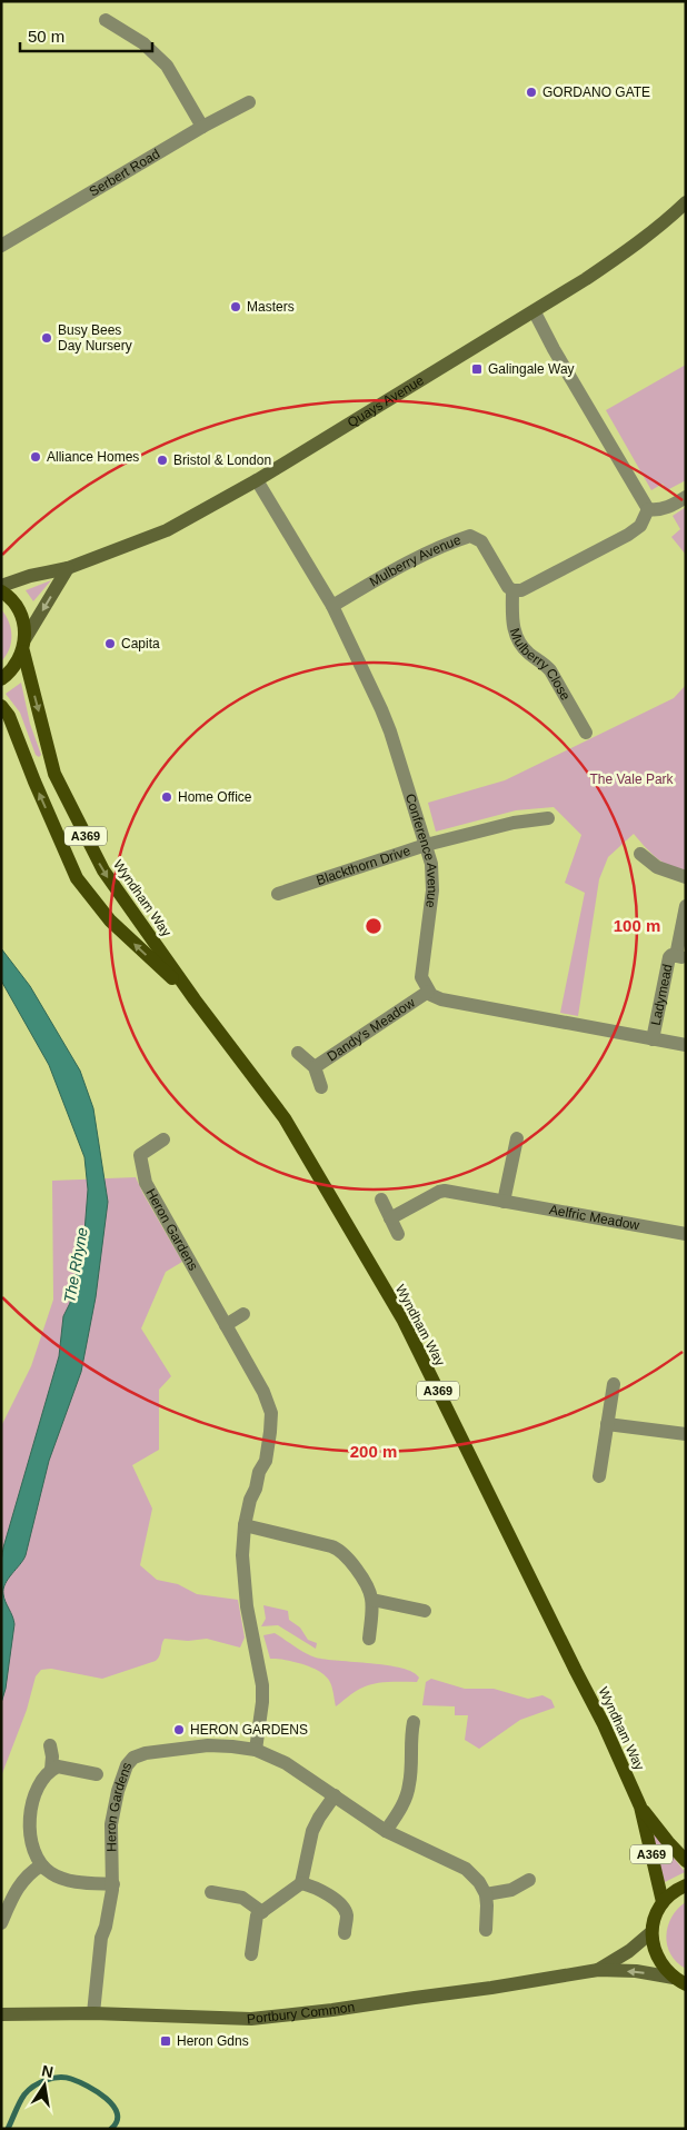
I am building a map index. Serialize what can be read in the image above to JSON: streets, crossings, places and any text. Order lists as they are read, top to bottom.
{
  "streets": {
    "main road": ["A369", "Wyndham Way"],
    "street": [
      "Serbert Road",
      "Quays Avenue",
      "Mulberry Avenue",
      "Mulberry Close",
      "Conference Avenue",
      "Blackthorn Drive",
      "Ladymead",
      "Dandy's Meadow",
      "Aelfric Meadow",
      "Heron Gardens",
      "Portbury Common"
    ]
  },
  "crossings": [
    ["Quays Avenue", "Conference Avenue"],
    ["Mulberry Avenue", "Mulberry Close"],
    ["Mulberry Avenue", "Conference Avenue"],
    ["A369", "Wyndham Way"],
    ["Conference Avenue", "Blackthorn Drive"],
    ["Conference Avenue", "Dandy's Meadow"],
    ["Heron Gardens", "Portbury Common"]
  ],
  "water": ["The Rhyne"],
  "parks": ["The Vale Park"],
  "places": {
    "other": [
      "GORDANO GATE",
      "Masters",
      "Busy Bees Day Nursery",
      "Alliance Homes",
      "Bristol & London",
      "Capita",
      "Home Office",
      "HERON GARDENS"
    ],
    "transit": ["Galingale Way", "Heron Gdns"]
  },
  "scale_bar": "50 m",
  "north": "top",
  "rings": ["100 m", "200 m"]
}
